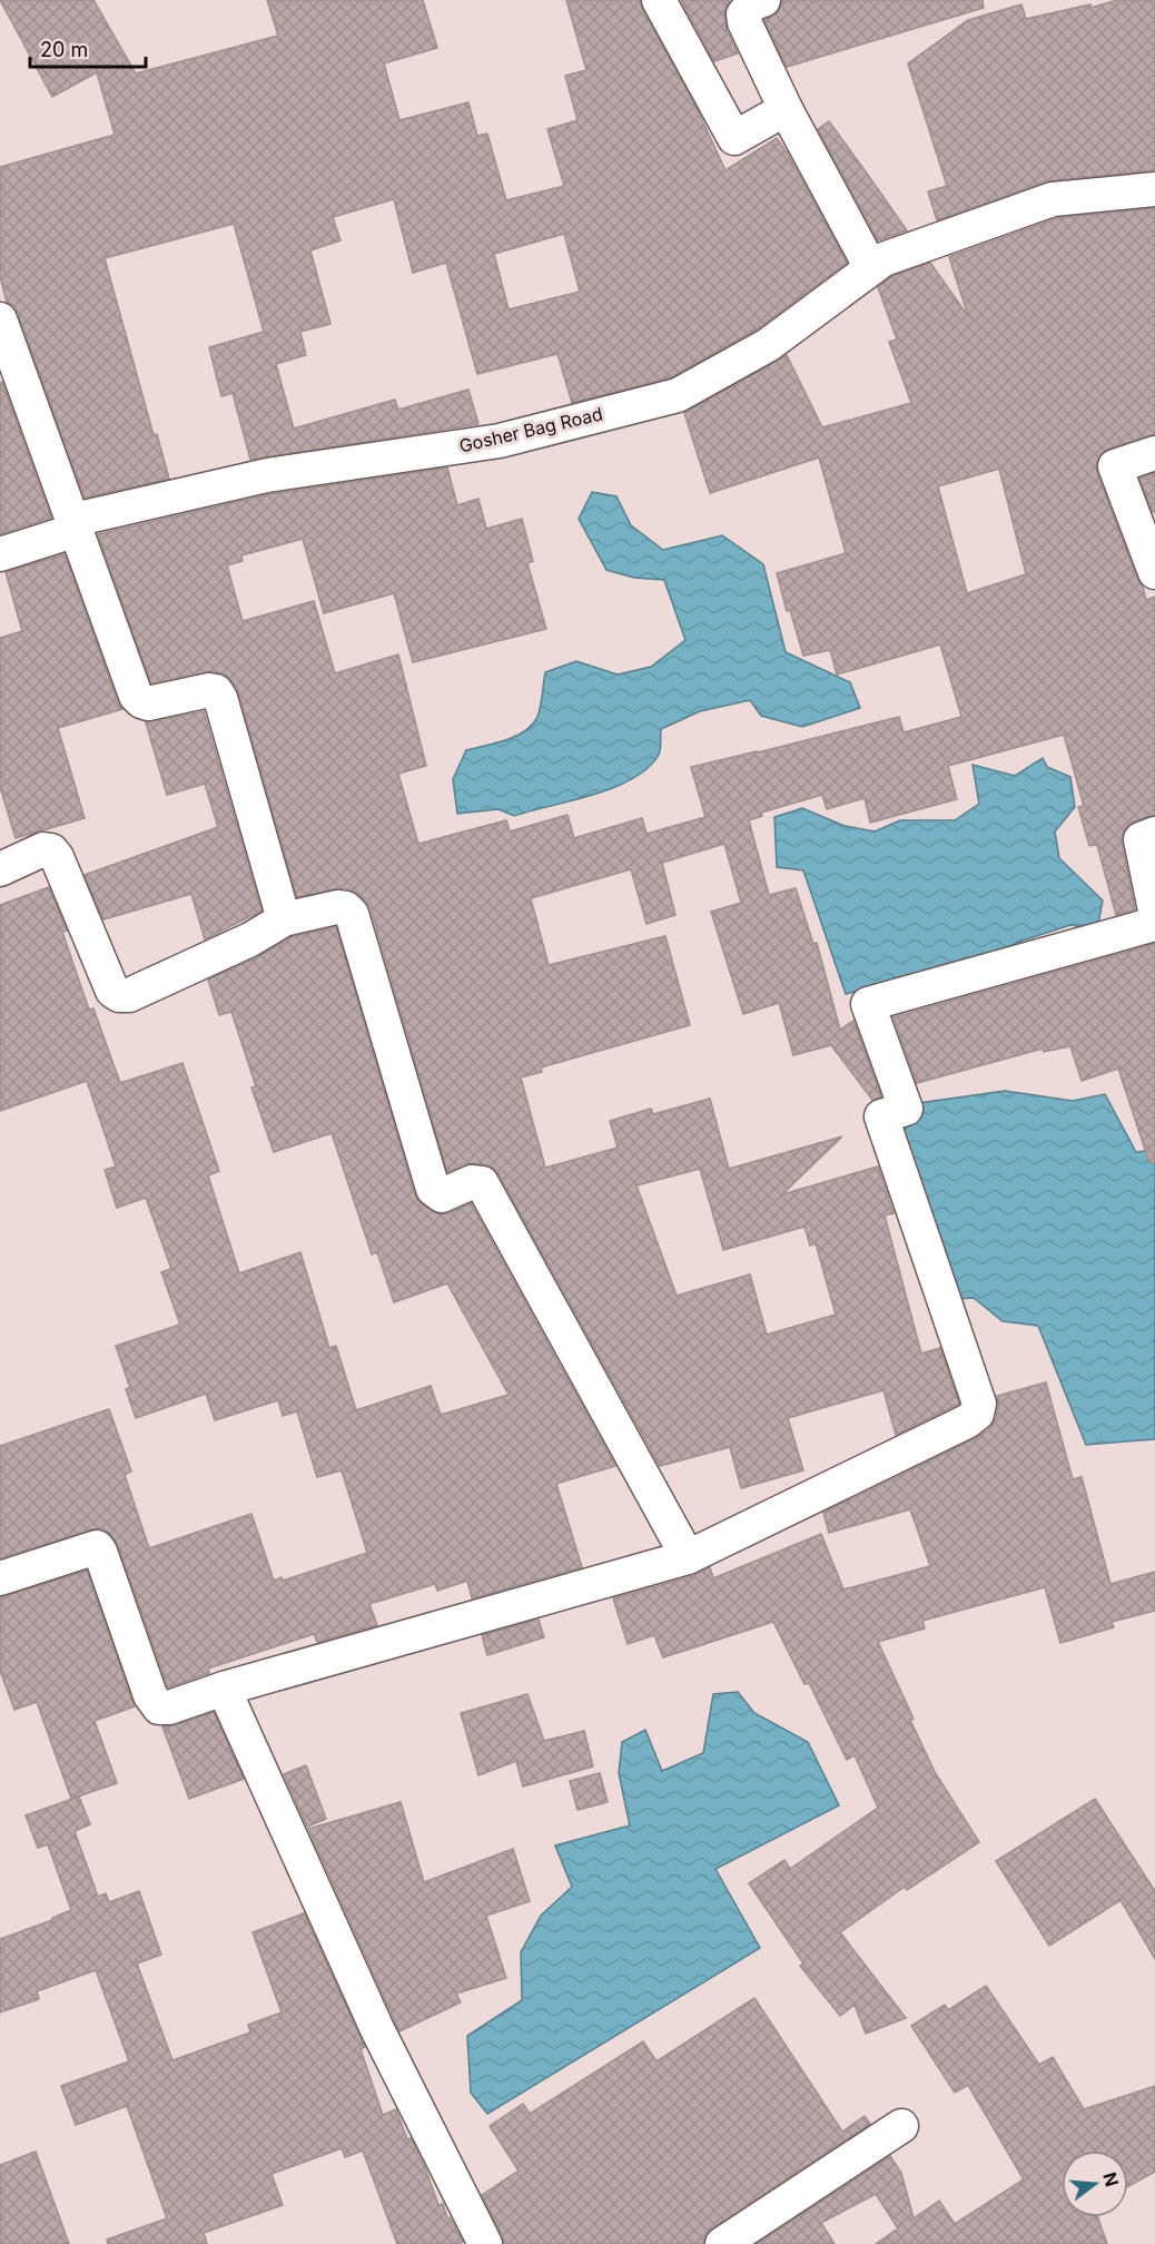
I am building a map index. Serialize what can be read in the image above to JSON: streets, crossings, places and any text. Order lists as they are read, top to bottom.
{
  "streets": {
    "street": ["Gosher Bag Road"]
  },
  "scale_bar": "20 m",
  "north": "right"
}
